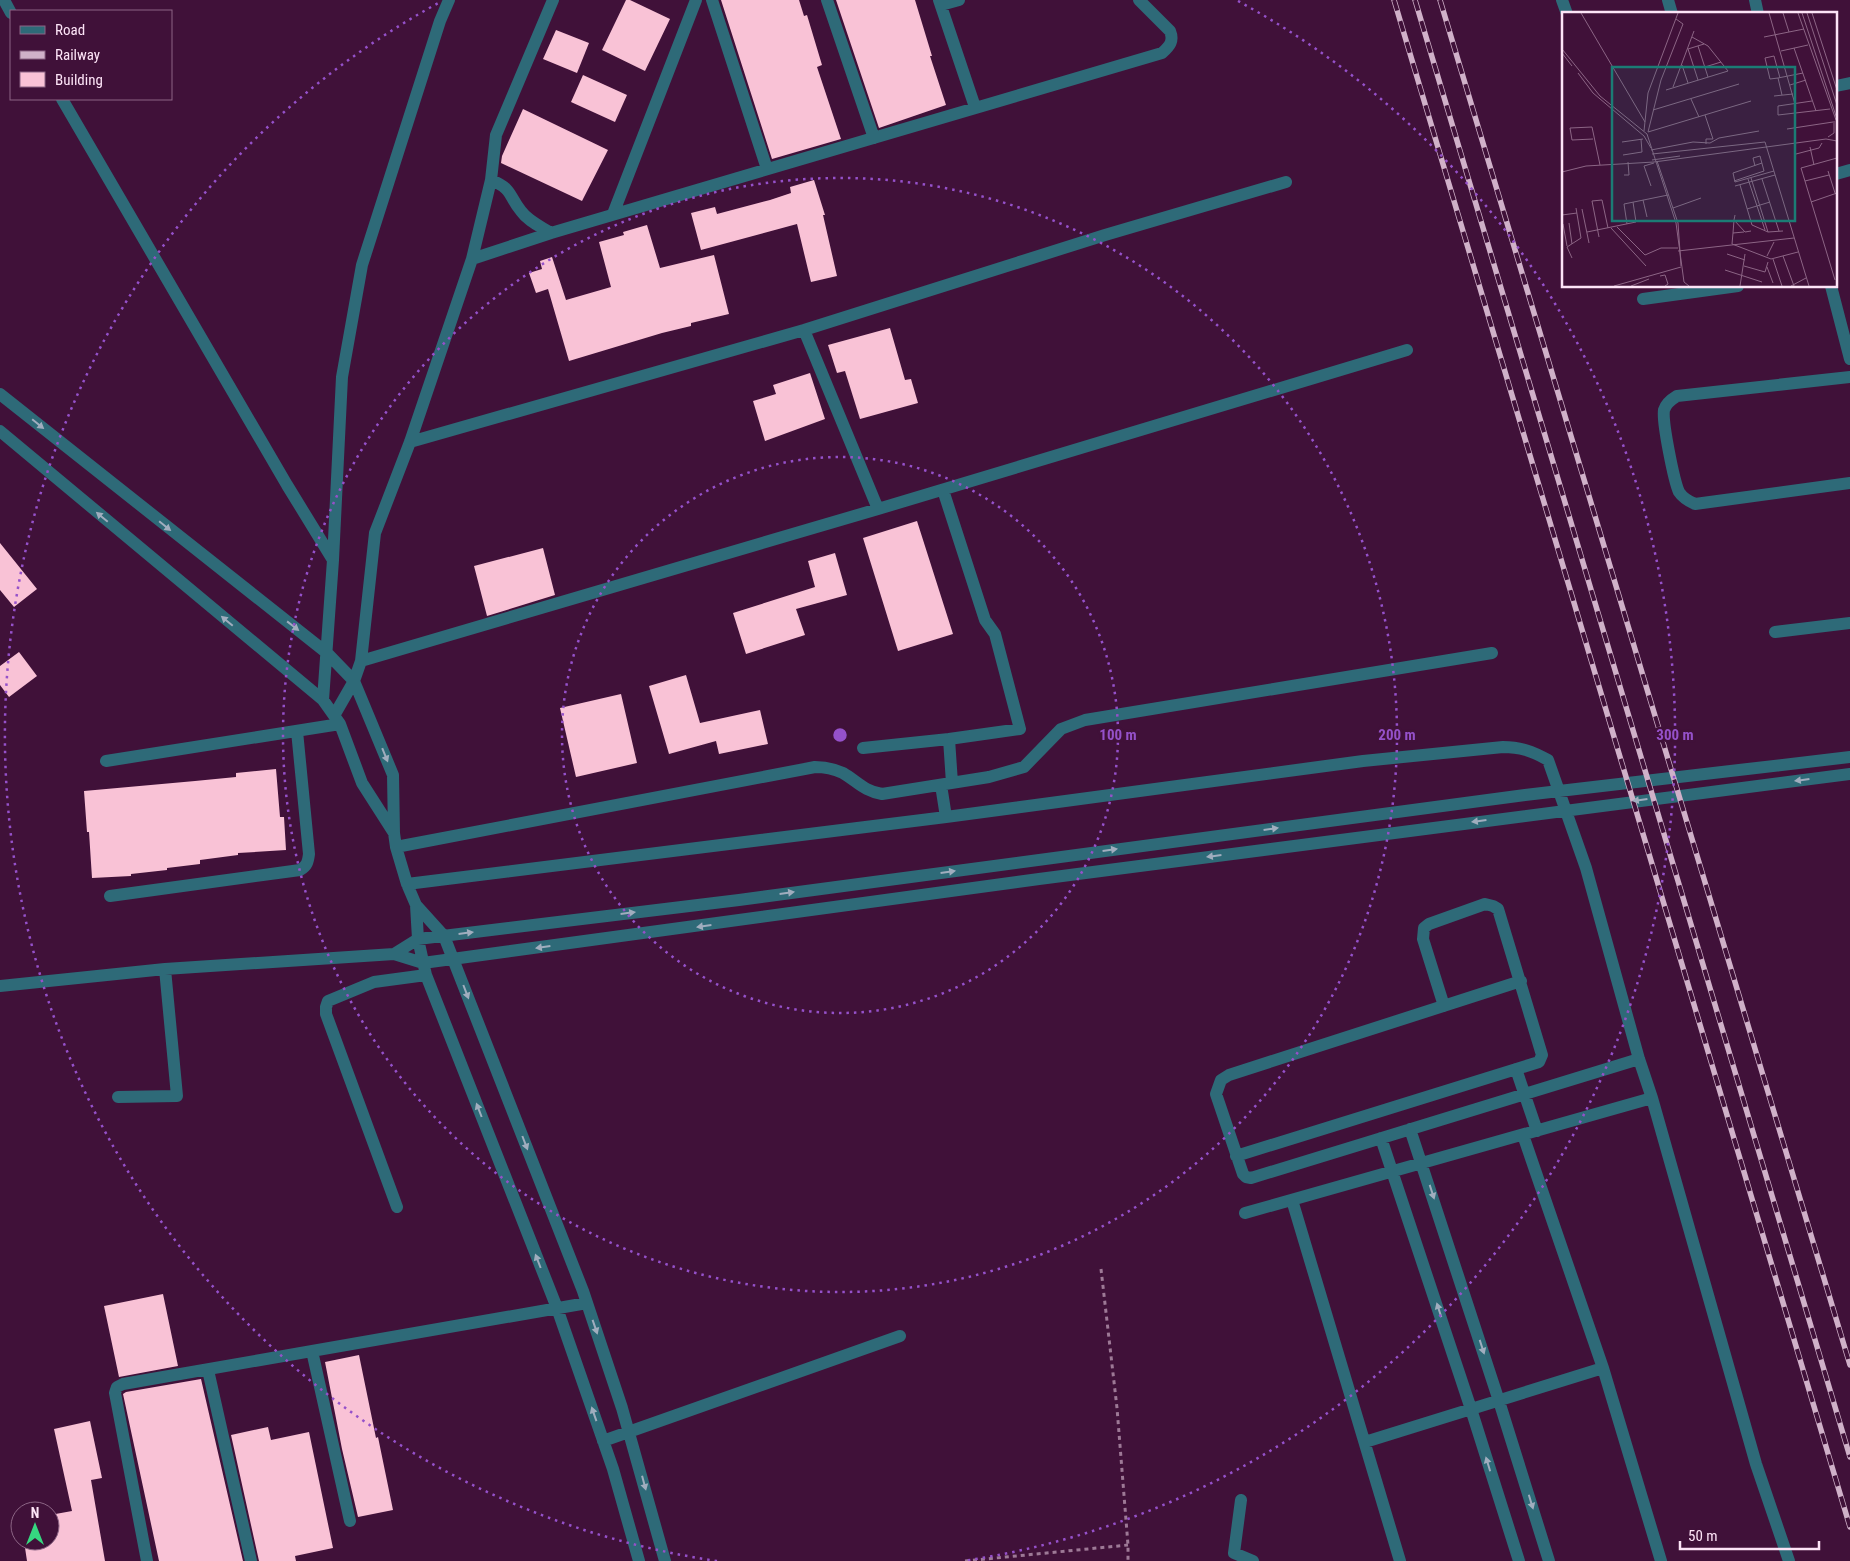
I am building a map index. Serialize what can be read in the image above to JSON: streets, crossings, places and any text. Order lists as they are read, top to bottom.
{
  "legend": ["Road", "Railway", "Building"],
  "scale_bar": "50 m",
  "north": "top",
  "rings": ["100 m", "200 m", "300 m"]
}
